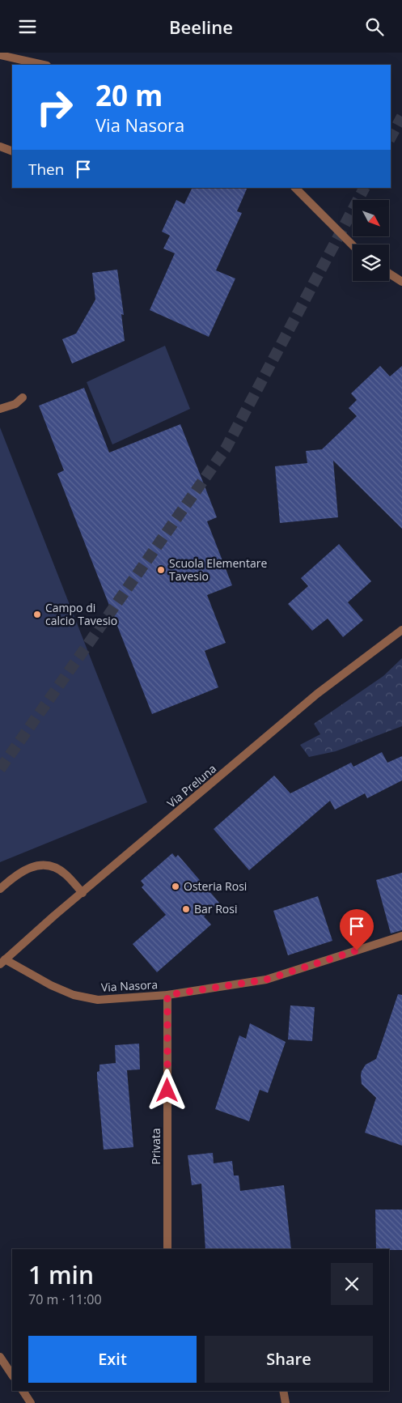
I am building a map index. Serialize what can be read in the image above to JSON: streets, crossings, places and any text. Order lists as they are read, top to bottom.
{
  "streets": {
    "street": ["Via Preluna", "Via Nasora", "Privata"]
  },
  "crossings": [
    ["Via Preluna", "Via Nasora"],
    ["Via Nasora", "Privata"]
  ],
  "places": [
    "Scuola Elementare Tavesio",
    "Campo di calcio Tavesio",
    "Osteria Rosi",
    "Bar Rosi"
  ],
  "north": "bottom right",
  "page": {
    "header": "Beeline",
    "turn": ["20 m", "Via Nasora"],
    "then": "Then",
    "heading": ["1 min", "70 m · 11:00"],
    "buttons": ["Exit", "Share"]
  }
}
